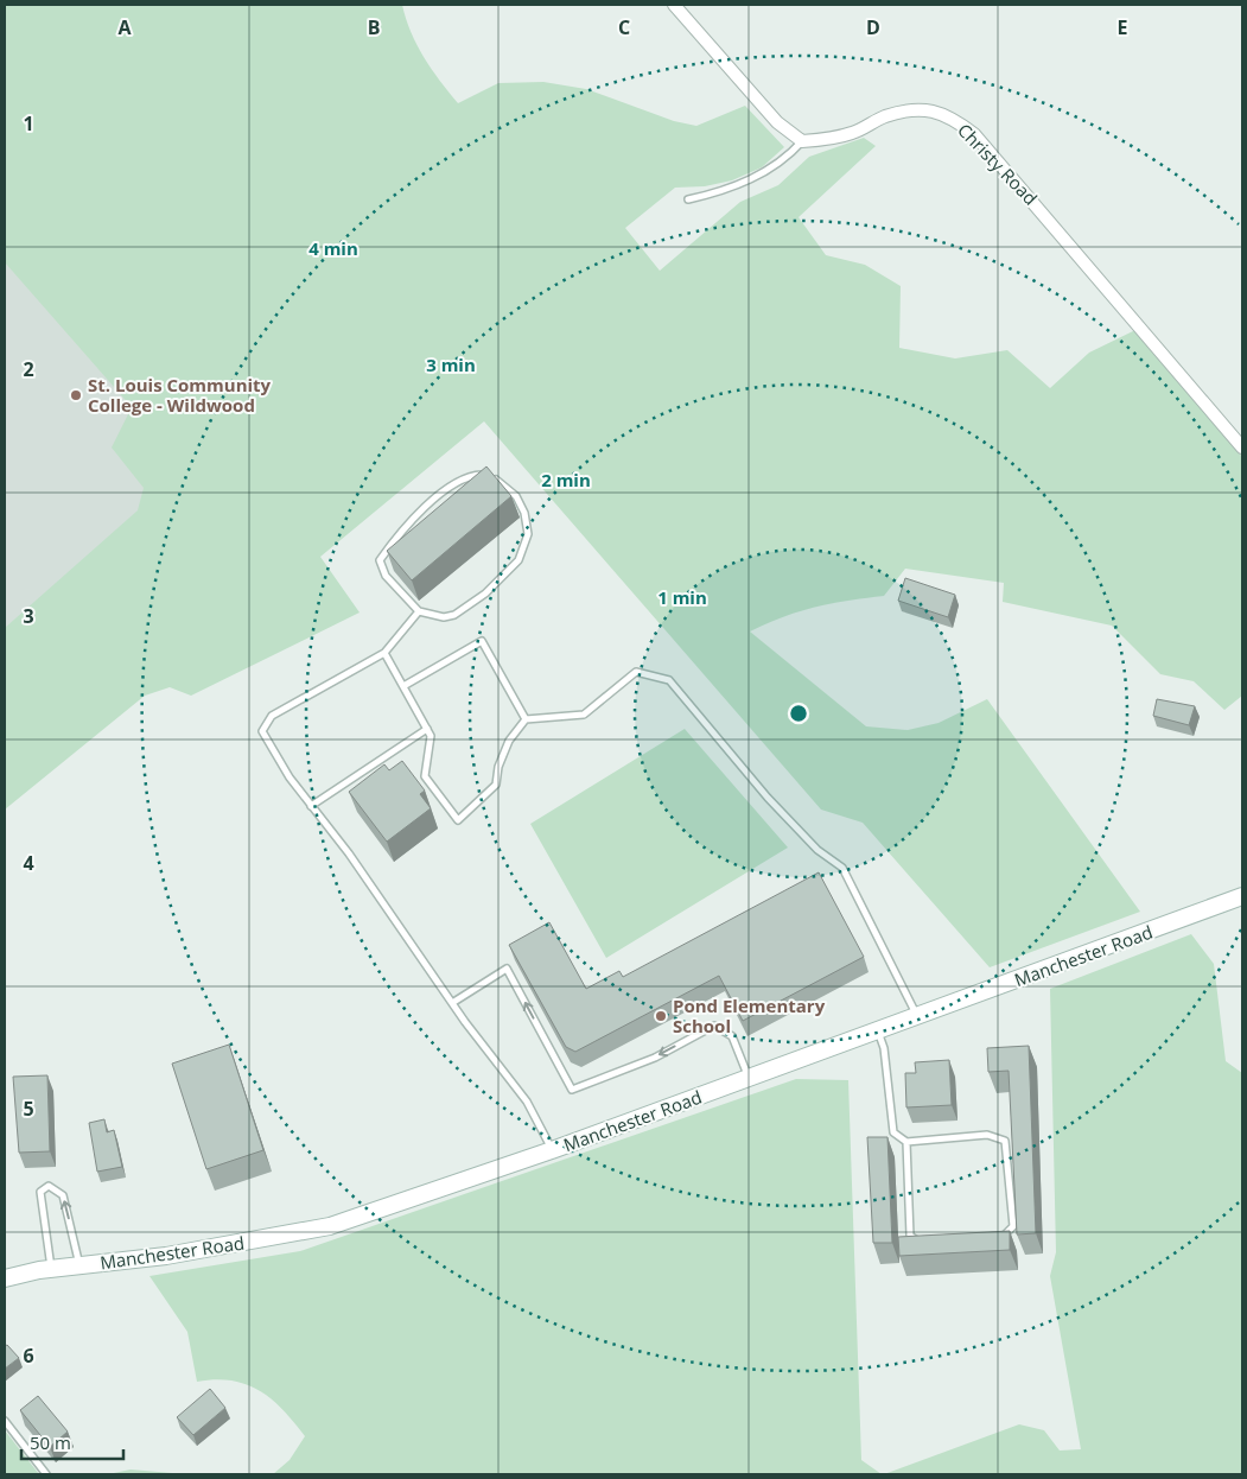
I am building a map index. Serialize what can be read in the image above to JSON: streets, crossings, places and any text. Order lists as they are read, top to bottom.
{
  "streets": {
    "street": ["Christy Road", "Manchester Road"]
  },
  "places": ["St. Louis Community College - Wildwood", "Pond Elementary School"],
  "scale_bar": "50 m",
  "grid": {
    "columns": [
      "A",
      "B",
      "C",
      "D",
      "E"
    ],
    "rows": [
      "1",
      "2",
      "3",
      "4",
      "5",
      "6"
    ]
  },
  "rings": [
    "4 min",
    "3 min",
    "2 min",
    "1 min"
  ]
}
